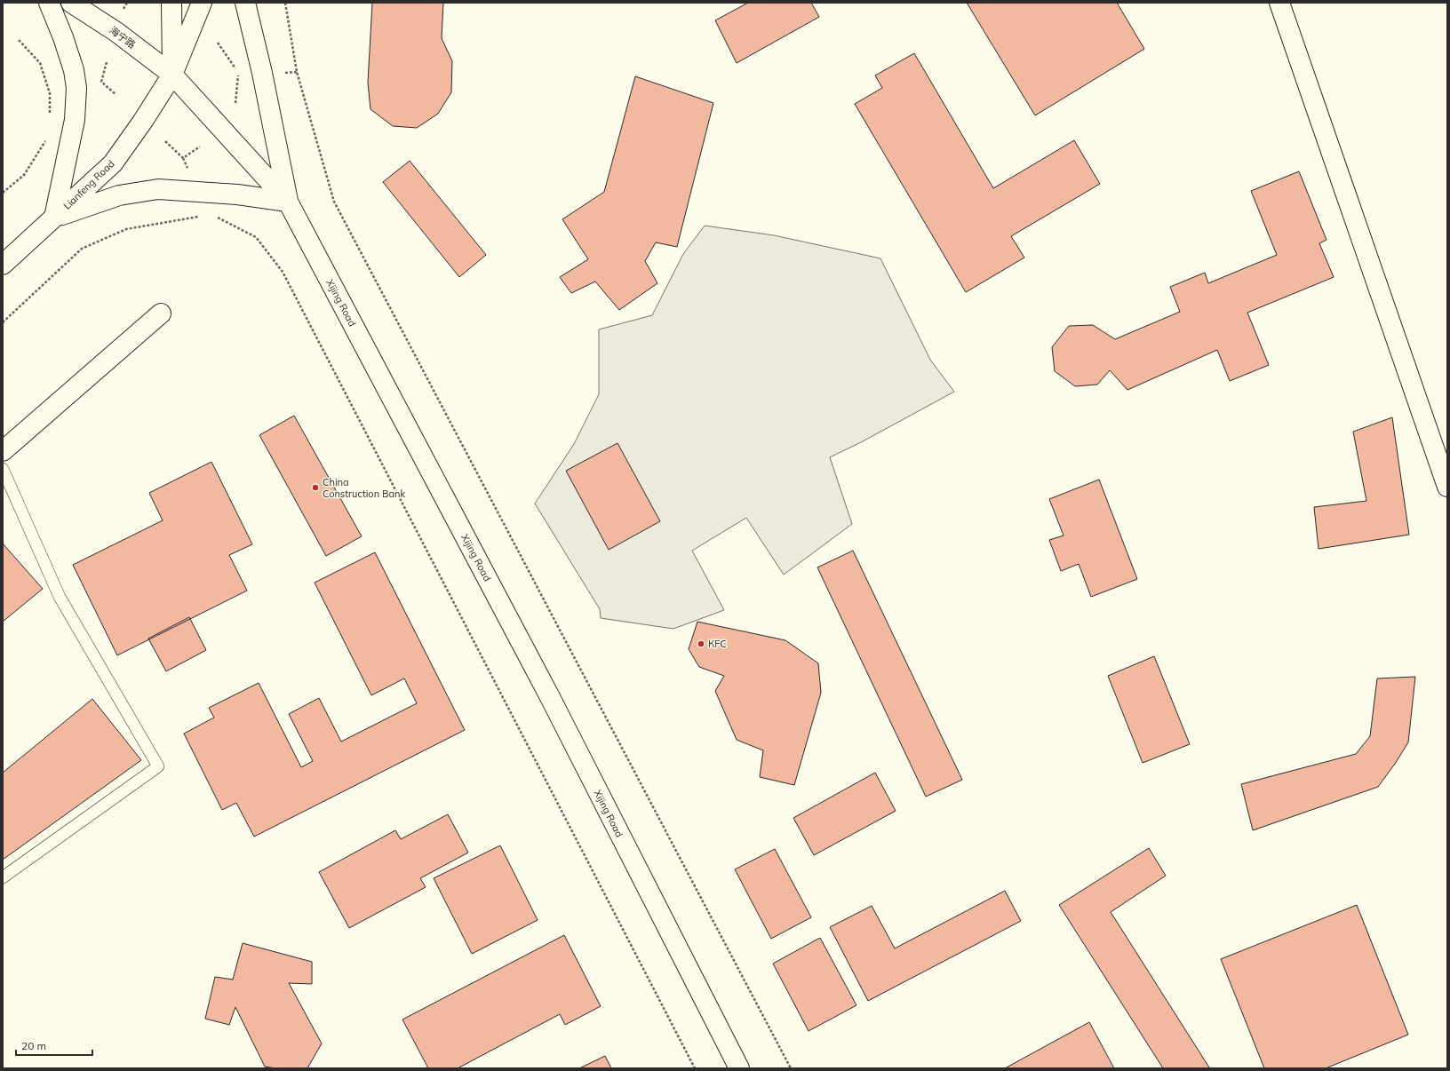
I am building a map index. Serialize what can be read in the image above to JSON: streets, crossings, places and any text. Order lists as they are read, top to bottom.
{
  "streets": {
    "main road": ["海宁路", "Lianfeng Road", "Xijing Road"]
  },
  "crossings": [
    ["海宁路", "Lianfeng Road"],
    ["海宁路", "Xijing Road"],
    ["Lianfeng Road", "Xijing Road"]
  ],
  "places": ["China Construction Bank", "КFC"],
  "scale_bar": "20 m"
}
